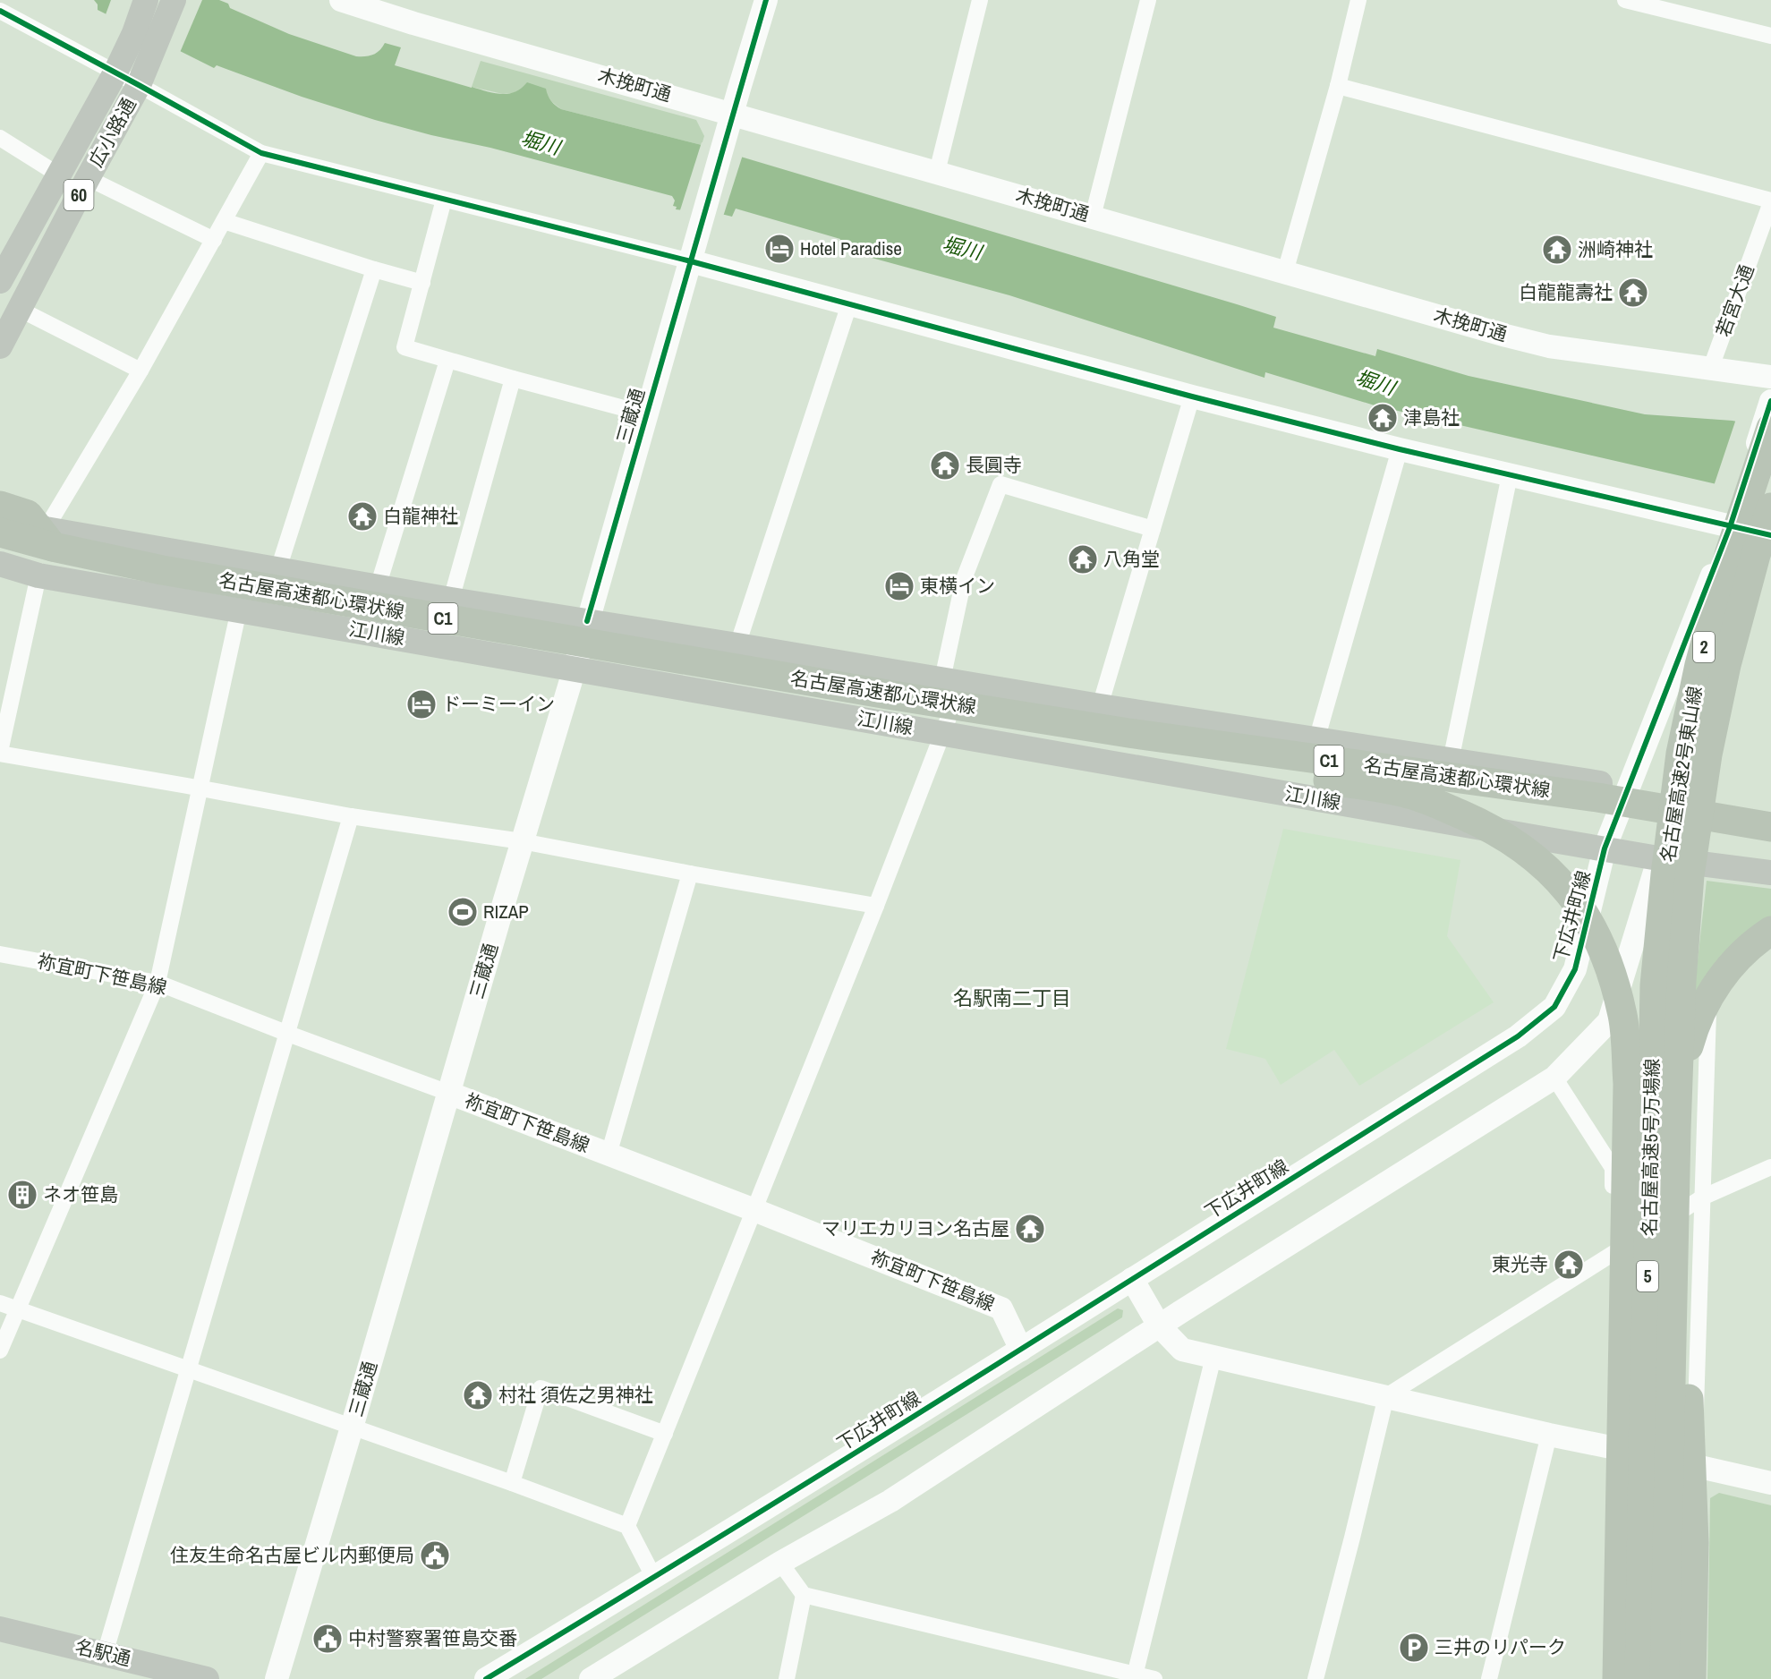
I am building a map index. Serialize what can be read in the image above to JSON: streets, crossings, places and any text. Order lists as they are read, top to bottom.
{
  "streets": {
    "highway": [
      "名古屋高速都心環状線",
      "C1",
      "2",
      "名古屋高速2号東山線",
      "名古屋高速5号万場線",
      "5"
    ],
    "main road": [
      "広小路通",
      "60",
      "江川線",
      "名駅通"
    ],
    "street": [
      "木挽町通",
      "若宮大通",
      "三蔵通",
      "下広井町線",
      "祢宜町下笹島線"
    ]
  },
  "crossings": [
    ["木挽町通", "若宮大通"],
    ["木挽町通", "三蔵通"],
    ["三蔵通", "江川線"],
    ["三蔵通", "祢宜町下笹島線"],
    ["江川線", "名古屋高速2号東山線"],
    ["江川線", "下広井町線"],
    ["江川線", "名古屋高速5号万場線"],
    ["名古屋高速2号東山線", "下広井町線"],
    ["名古屋高速2号東山線", "名古屋高速5号万場線"],
    ["下広井町線", "祢宜町下笹島線"]
  ],
  "districts": ["名駅南二丁目"],
  "water": ["堀川"],
  "places": {
    "hotel": ["Hotel Paradise", "東横イン", "ドーミーイン"],
    "temple": [
      "洲崎神社",
      "白龍龍壽社",
      "津島社",
      "長圓寺",
      "白龍神社",
      "八角堂",
      "マリエカリヨン名古屋",
      "東光寺",
      "村社 須佐之男神社"
    ],
    "sports": ["RIZAP"],
    "building": ["ネオ笹島"],
    "public building": ["住友生命名古屋ビル内郵便局", "中村警察署笹島交番"],
    "parking": ["三井のリパーク"]
  }
}
